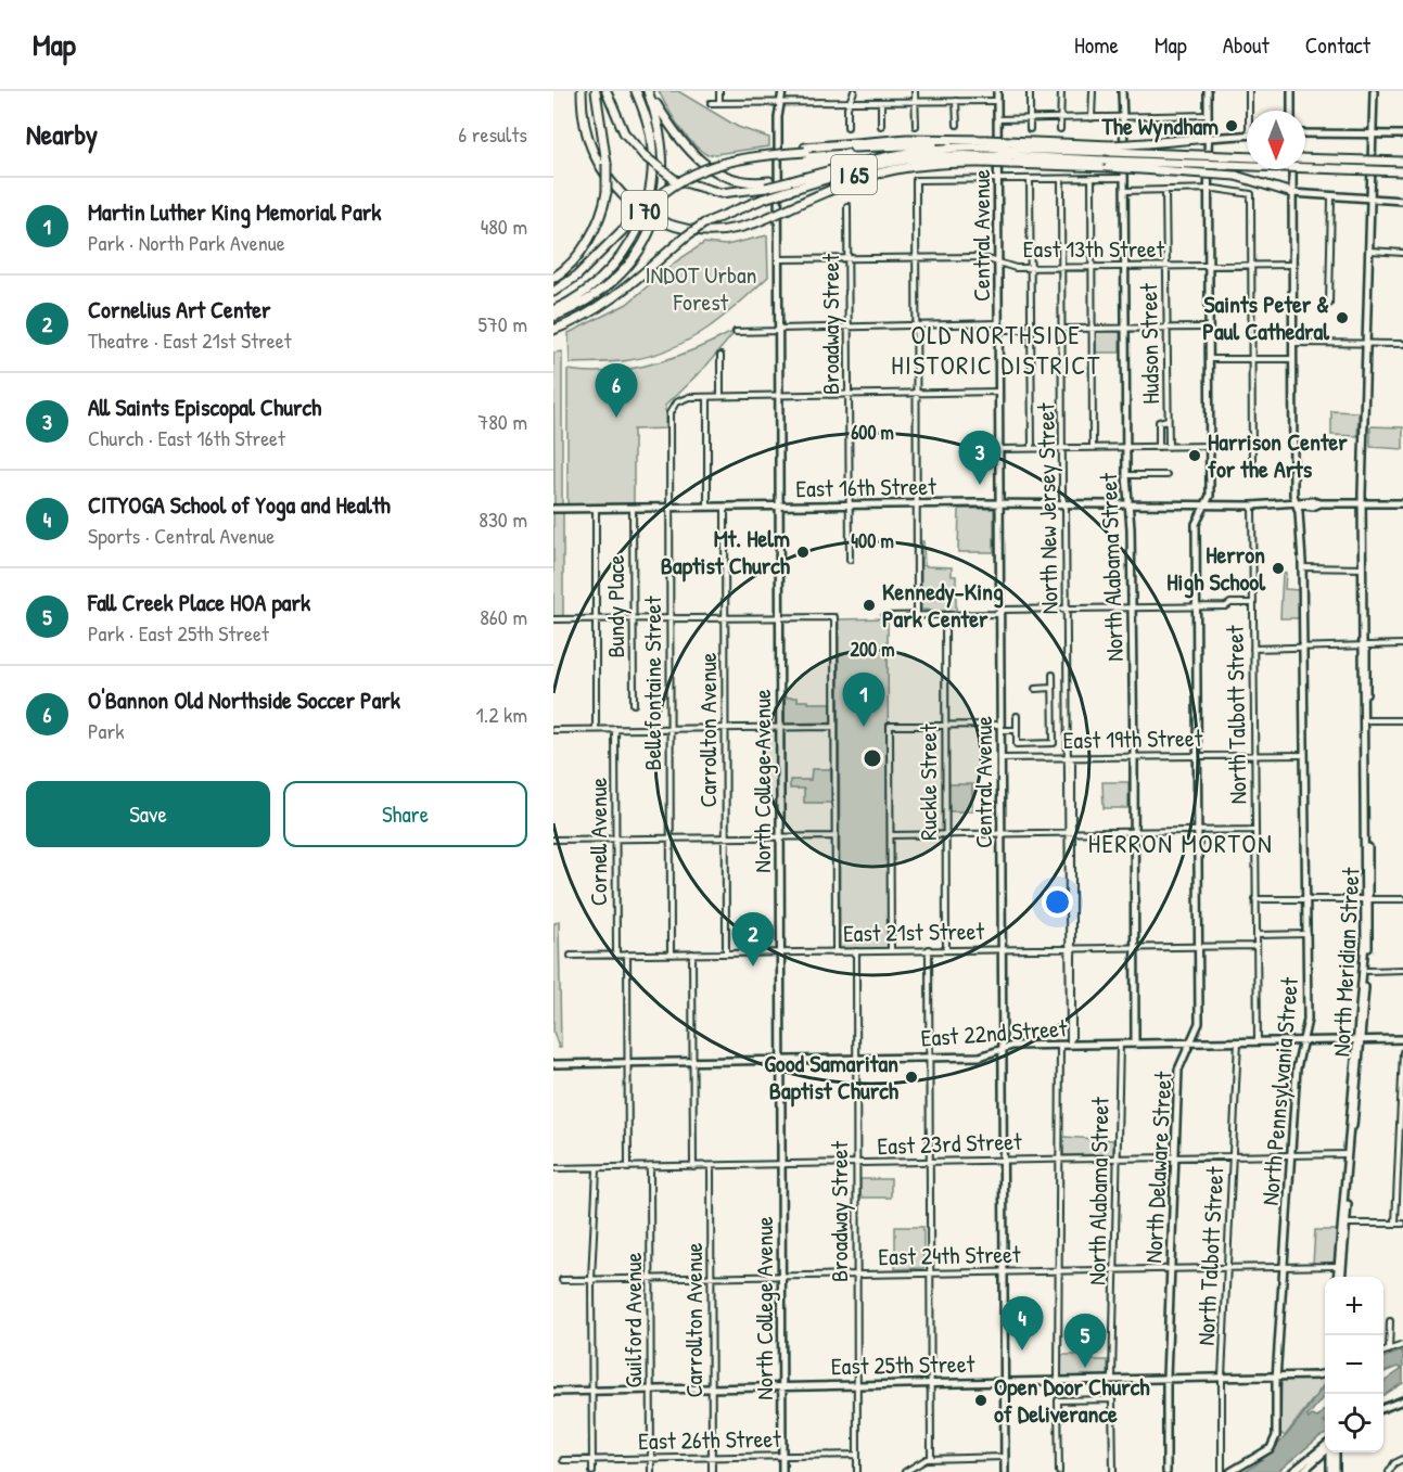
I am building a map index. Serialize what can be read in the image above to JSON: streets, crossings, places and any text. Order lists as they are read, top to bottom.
{
  "streets": {
    "highway": ["I 65", "I 70"],
    "main road": [
      "Central Avenue",
      "East 16th Street",
      "North Alabama Street",
      "North College Avenue",
      "North Meridian Street",
      "East 22nd Street",
      "North Pennsylvania Street",
      "North Delaware Street",
      "East 25th Street"
    ],
    "street": [
      "East 13th Street",
      "Broadway Street",
      "Hudson Street",
      "North New Jersey Street",
      "Bundy Place",
      "Bellefontaine Street",
      "North Talbott Street",
      "Carrollton Avenue",
      "East 19th Street",
      "Ruckle Street",
      "Cornell Avenue",
      "East 21st Street",
      "East 23rd Street",
      "East 24th Street",
      "Guilford Avenue",
      "East 26th Street"
    ]
  },
  "crossings": [
    ["Central Avenue", "East 13th Street"],
    ["Central Avenue", "East 16th Street"],
    ["Central Avenue", "East 19th Street"],
    ["Central Avenue", "East 21st Street"],
    ["Central Avenue", "East 22nd Street"],
    ["Central Avenue", "East 23rd Street"],
    ["Central Avenue", "East 24th Street"],
    ["Central Avenue", "East 25th Street"],
    ["East 13th Street", "Broadway Street"],
    ["East 13th Street", "Hudson Street"],
    ["East 13th Street", "North New Jersey Street"],
    ["East 13th Street", "North Alabama Street"],
    ["East 13th Street", "North College Avenue"],
    ["East 13th Street", "North Pennsylvania Street"],
    ["East 13th Street", "North Delaware Street"],
    ["Broadway Street", "East 16th Street"],
    ["Broadway Street", "East 21st Street"],
    ["Broadway Street", "East 22nd Street"],
    ["Broadway Street", "East 23rd Street"],
    ["Broadway Street", "East 24th Street"],
    ["Broadway Street", "East 25th Street"],
    ["Broadway Street", "East 26th Street"],
    ["East 16th Street", "North New Jersey Street"],
    ["East 16th Street", "North Alabama Street"],
    ["East 16th Street", "Bundy Place"],
    ["East 16th Street", "Bellefontaine Street"],
    ["East 16th Street", "North Talbott Street"],
    ["East 16th Street", "Carrollton Avenue"],
    ["East 16th Street", "North College Avenue"],
    ["East 16th Street", "North Meridian Street"],
    ["East 16th Street", "North Pennsylvania Street"],
    ["East 16th Street", "North Delaware Street"],
    ["North New Jersey Street", "East 19th Street"],
    ["North New Jersey Street", "East 21st Street"],
    ["North New Jersey Street", "East 22nd Street"],
    ["North Alabama Street", "East 19th Street"],
    ["North Alabama Street", "East 21st Street"],
    ["North Alabama Street", "East 22nd Street"],
    ["North Alabama Street", "East 23rd Street"],
    ["North Alabama Street", "East 24th Street"],
    ["North Alabama Street", "East 25th Street"],
    ["Bellefontaine Street", "East 21st Street"],
    ["North Talbott Street", "East 19th Street"],
    ["North Talbott Street", "East 21st Street"],
    ["North Talbott Street", "East 22nd Street"],
    ["North Talbott Street", "East 23rd Street"],
    ["North Talbott Street", "East 24th Street"],
    ["North Talbott Street", "East 25th Street"],
    ["Carrollton Avenue", "East 21st Street"],
    ["Carrollton Avenue", "East 23rd Street"],
    ["Carrollton Avenue", "East 24th Street"],
    ["Carrollton Avenue", "East 25th Street"],
    ["Carrollton Avenue", "East 26th Street"],
    ["East 19th Street", "North Pennsylvania Street"],
    ["East 19th Street", "North Delaware Street"],
    ["North College Avenue", "East 21st Street"],
    ["North College Avenue", "East 22nd Street"],
    ["North College Avenue", "East 23rd Street"],
    ["North College Avenue", "East 24th Street"],
    ["North College Avenue", "East 25th Street"],
    ["North College Avenue", "East 26th Street"],
    ["Ruckle Street", "East 21st Street"],
    ["Cornell Avenue", "East 21st Street"],
    ["East 21st Street", "North Delaware Street"],
    ["North Meridian Street", "East 22nd Street"],
    ["North Meridian Street", "East 23rd Street"],
    ["North Meridian Street", "East 24th Street"],
    ["East 22nd Street", "North Pennsylvania Street"],
    ["East 22nd Street", "North Delaware Street"],
    ["North Pennsylvania Street", "East 23rd Street"],
    ["North Pennsylvania Street", "East 24th Street"],
    ["North Pennsylvania Street", "East 25th Street"],
    ["East 23rd Street", "North Delaware Street"],
    ["East 23rd Street", "Guilford Avenue"],
    ["North Delaware Street", "East 24th Street"],
    ["North Delaware Street", "East 25th Street"],
    ["East 24th Street", "Guilford Avenue"],
    ["Guilford Avenue", "East 25th Street"],
    ["Guilford Avenue", "East 26th Street"]
  ],
  "districts": ["OLD NORTHSIDE HISTORIC DISTRICT", "HERRON MORTON"],
  "parks": ["INDOT Urban Forest"],
  "places": [
    "The Wyndham",
    "Saints Peter & Paul Cathedral",
    "Harrison Center for the Arts",
    "Mt. Helm Baptist Church",
    "Herron High School",
    "Kennedy-King Park Center",
    "Good Samaritan Baptist Church",
    "Open Door Church of Deliverance"
  ],
  "north": "bottom",
  "page": {
    "header": "Map",
    "nav": [
      "Home",
      "Map",
      "About",
      "Contact"
    ],
    "heading": ["Nearby", "6 results"],
    "list": [
      {
        "mark": "1",
        "name": "Martin Luther King Memorial Park",
        "note": "Park · North Park Avenue",
        "value": "480 m"
      },
      {
        "mark": "2",
        "name": "Cornelius Art Center",
        "note": "Theatre · East 21st Street",
        "value": "570 m"
      },
      {
        "mark": "3",
        "name": "All Saints Episcopal Church",
        "note": "Church · East 16th Street",
        "value": "780 m"
      },
      {
        "mark": "4",
        "name": "CITYOGA School of Yoga and Health",
        "note": "Sports · Central Avenue",
        "value": "830 m"
      },
      {
        "mark": "5",
        "name": "Fall Creek Place HOA park",
        "note": "Park · East 25th Street",
        "value": "860 m"
      },
      {
        "mark": "6",
        "name": "O'Bannon Old Northside Soccer Park",
        "note": "Park",
        "value": "1.2 km"
      }
    ],
    "pins": [
      "6",
      "3",
      "1",
      "2",
      "4",
      "5"
    ],
    "buttons": ["Save", "Share"],
    "map_buttons": ["+", "−"]
  },
  "rings": ["600 m", "400 m", "200 m"]
}
